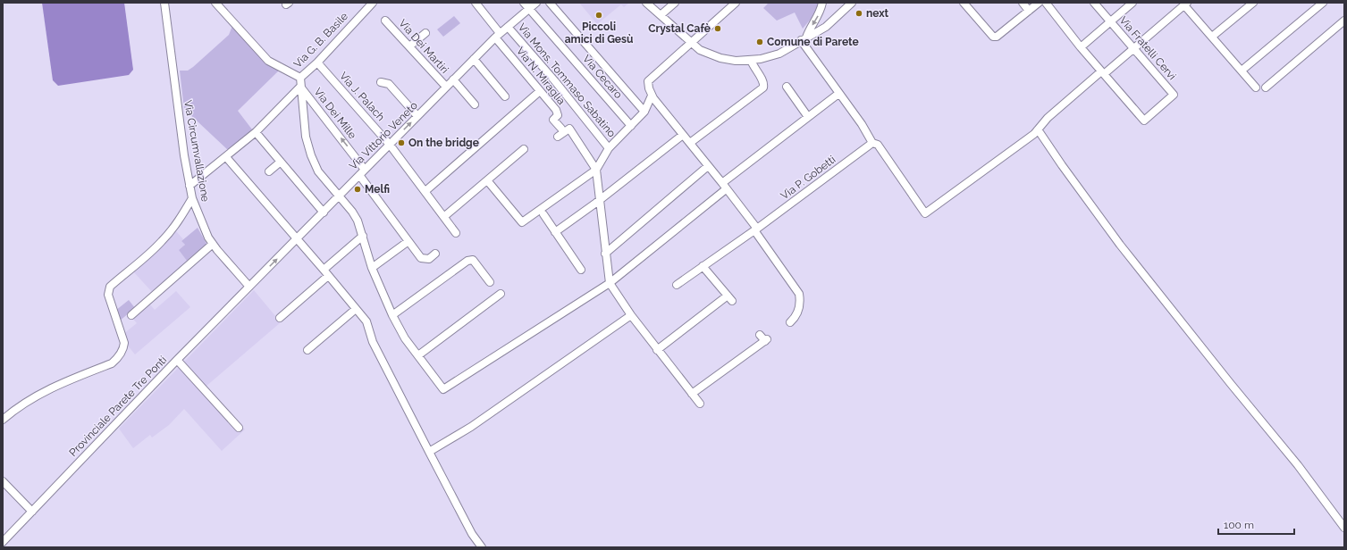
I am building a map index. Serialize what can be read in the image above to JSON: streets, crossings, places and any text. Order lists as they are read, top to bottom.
{
  "streets": {
    "street": [
      "Via G. B. Basile",
      "Via Dei Martiri",
      "Via Fratelli Cervi",
      "Via N. Miraglia",
      "Via Cecaro",
      "Via Mons. Tommaso Sabatino",
      "Via J. Palach",
      "Via Dei Mille",
      "Via Vittorio Veneto",
      "Via Circumvallazione",
      "Via P. Gobetti",
      "Provinciale Parete Tre Ponti"
    ]
  },
  "crossings": [
    ["Via G. B. Basile", "Via J. Palach"],
    ["Via Dei Martiri", "Via Vittorio Veneto"],
    ["Via N. Miraglia", "Via Vittorio Veneto"],
    ["Via Cecaro", "Via Vittorio Veneto"],
    ["Via Mons. Tommaso Sabatino", "Via Vittorio Veneto"],
    ["Via J. Palach", "Via Vittorio Veneto"],
    ["Via Dei Mille", "Via Vittorio Veneto"],
    ["Via Vittorio Veneto", "Via Circumvallazione"],
    ["Via Vittorio Veneto", "Provinciale Parete Tre Ponti"],
    ["Via Circumvallazione", "Provinciale Parete Tre Ponti"]
  ],
  "places": [
    "next",
    "Piccoli amici di Gesù",
    "Crystal Cafè",
    "Comune di Parete",
    "On the bridge",
    "Melfi"
  ],
  "scale_bar": "100 m"
}
